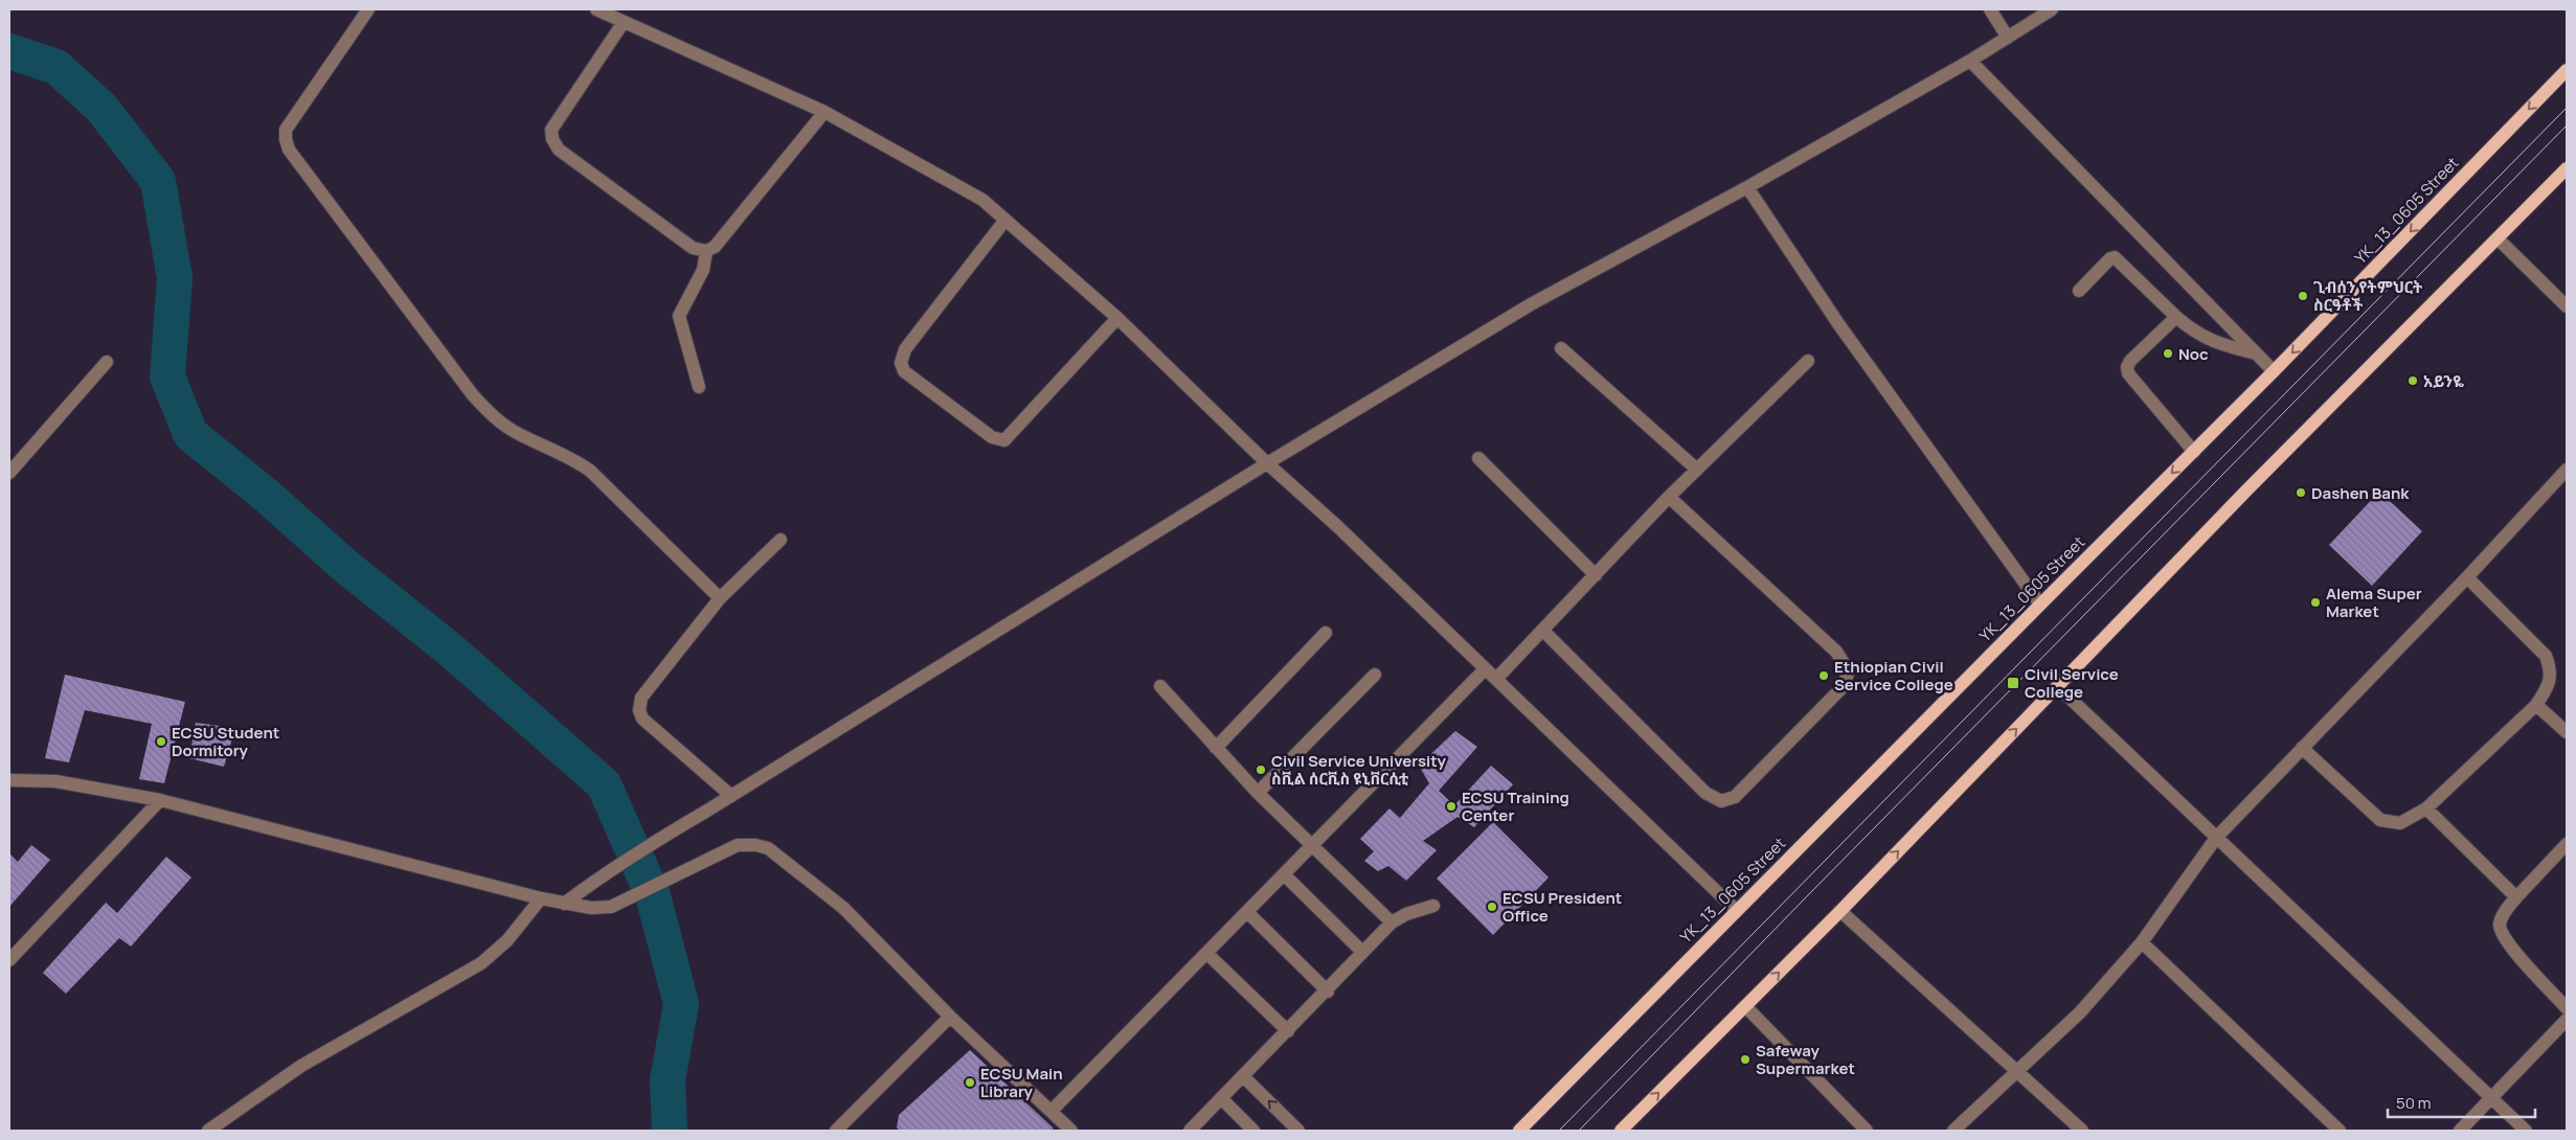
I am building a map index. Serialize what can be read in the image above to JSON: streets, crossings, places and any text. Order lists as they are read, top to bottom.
{
  "streets": {
    "main road": ["YK_13_0605 Street"]
  },
  "places": {
    "other": [
      "ጊብሰን የትምህርት ስርዓቶች",
      "Noc",
      "አይንዬ",
      "Dashen Bank",
      "Alema Super Market",
      "Ethiopian Civil Service College",
      "ECSU Student Dormitory",
      "Civil Service University ስቪል ሰርቪስ ዩኒቨርሲቲ",
      "ECSU Training Center",
      "ECSU President Office",
      "Safeway Supermarket",
      "ECSU Main Library"
    ],
    "transit": ["Civil Service College"]
  },
  "scale_bar": "50 m"
}
